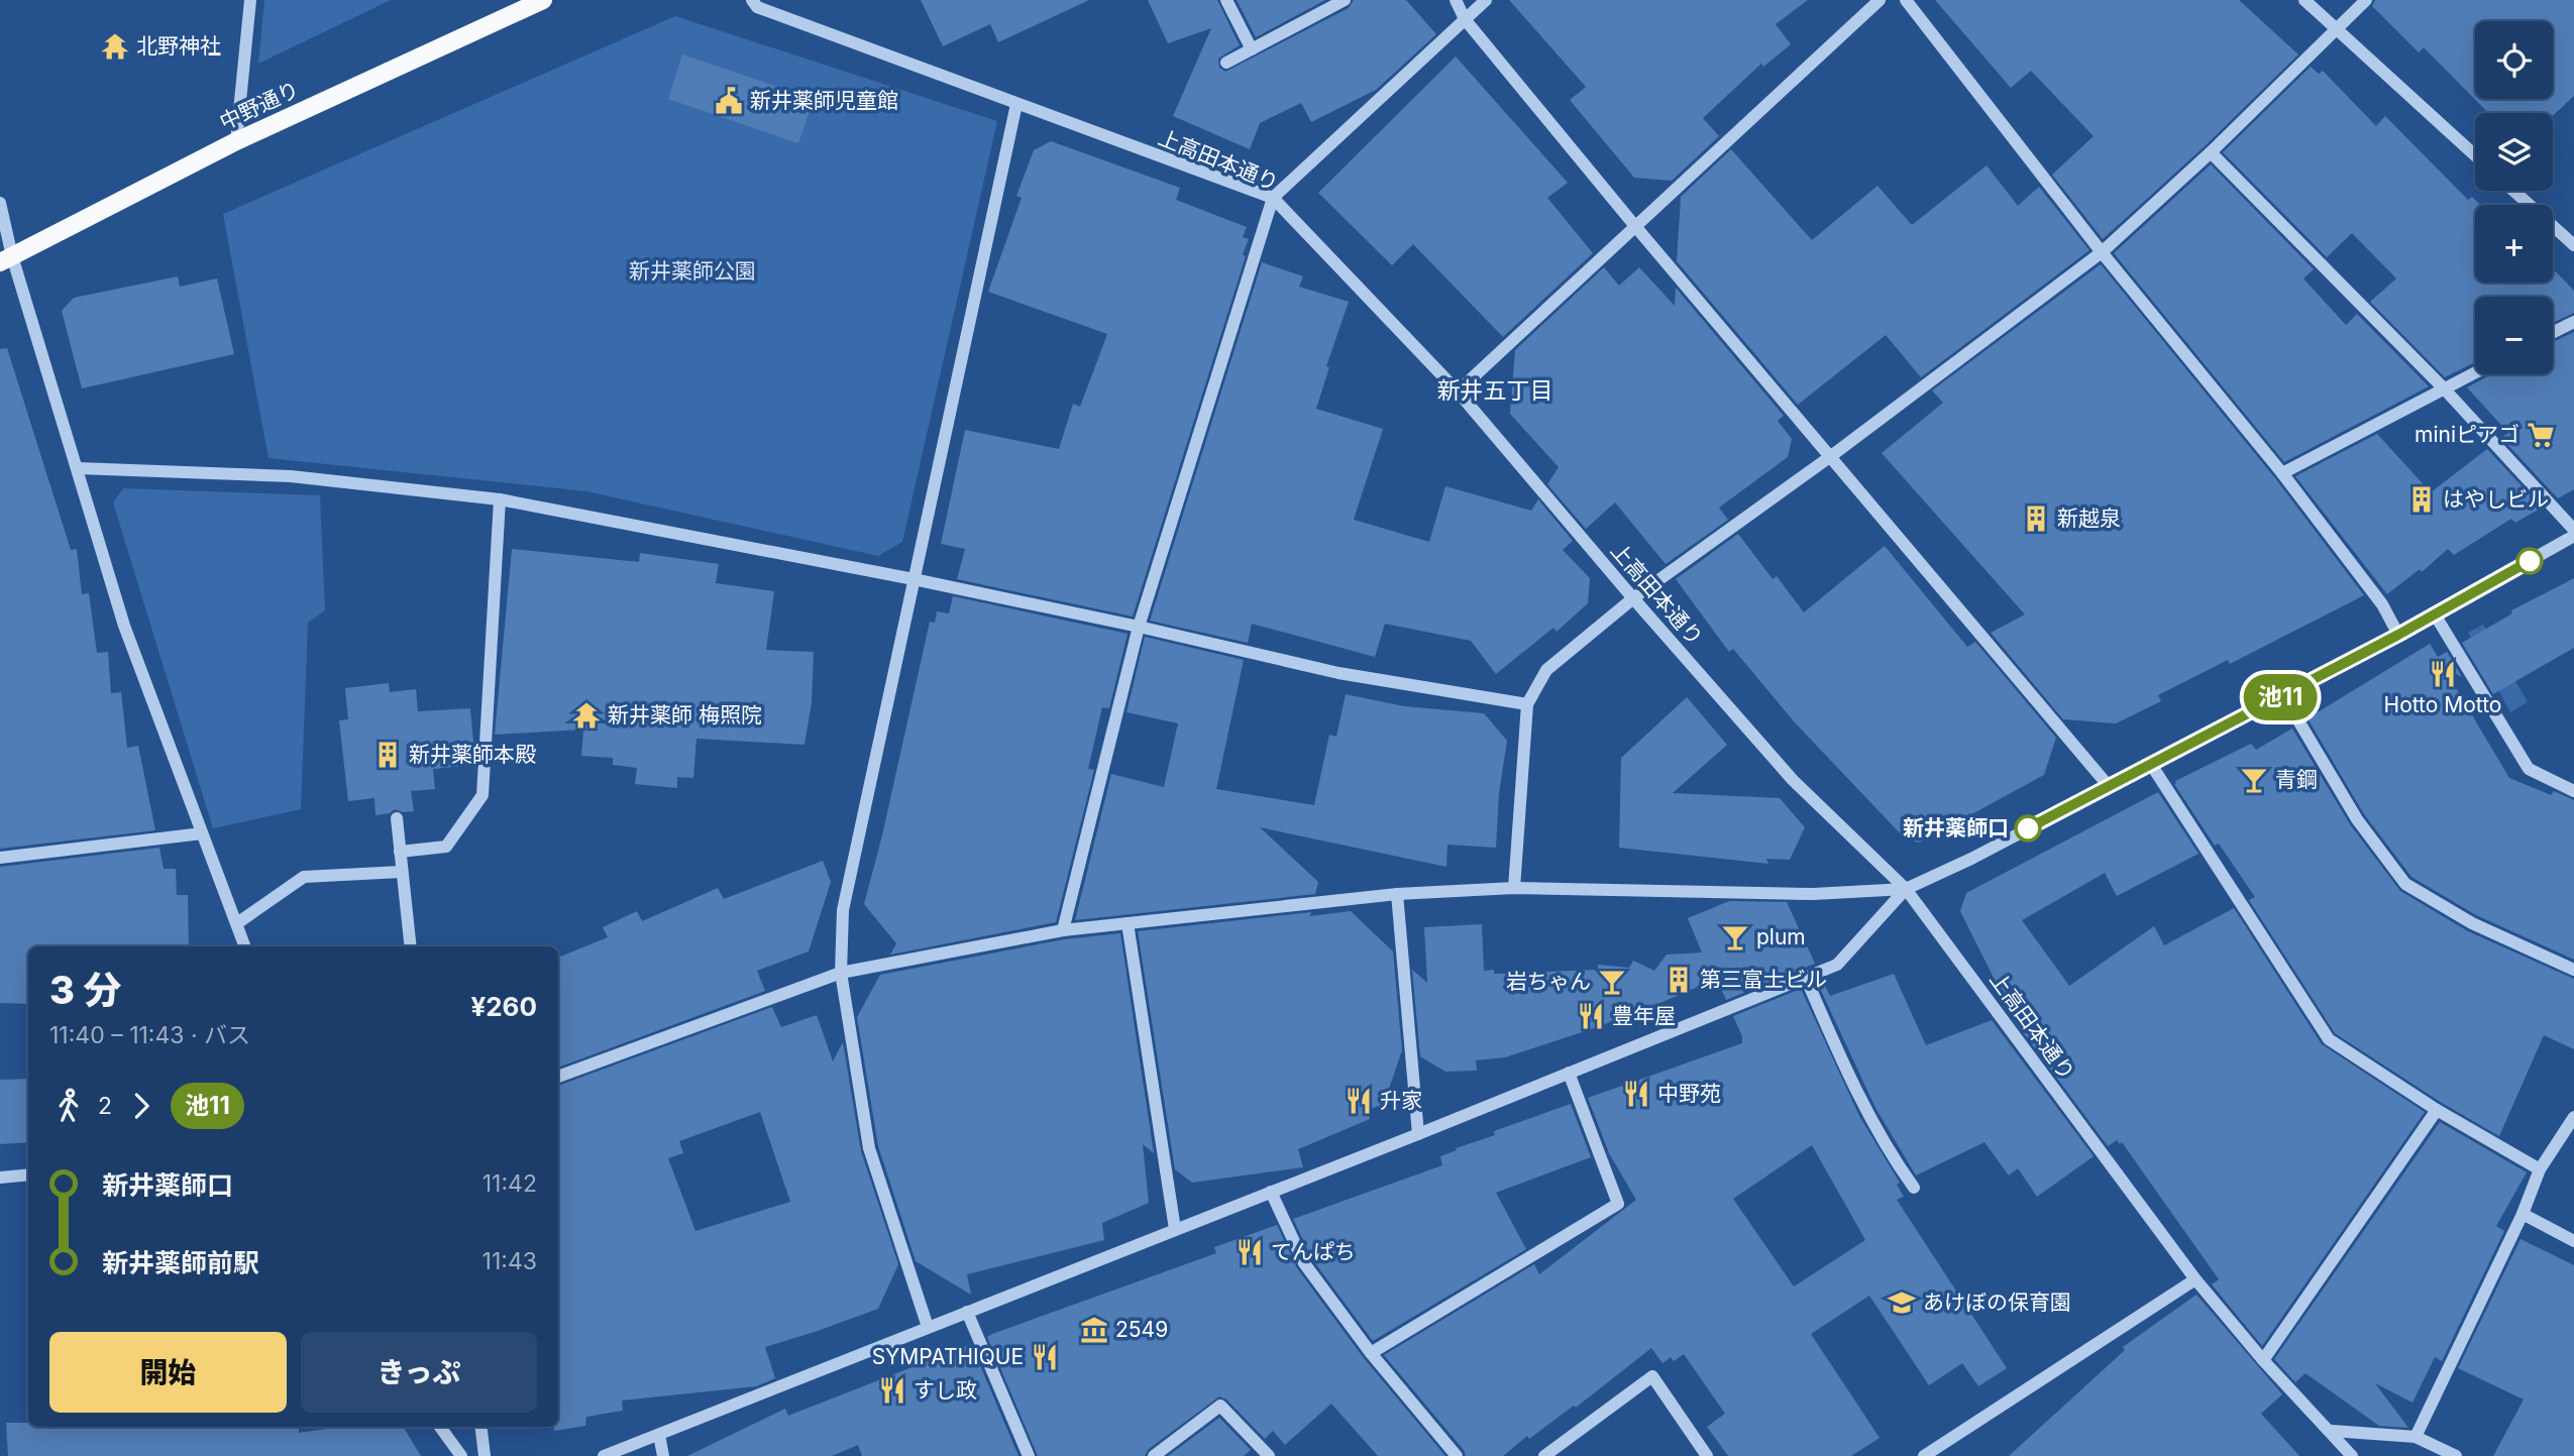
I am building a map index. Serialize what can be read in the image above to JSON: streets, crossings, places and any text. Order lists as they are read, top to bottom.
{
  "streets": {
    "main road": ["中野通り"],
    "street": ["上高田本通り"]
  },
  "districts": ["新井五丁目"],
  "parks": ["新井薬師公園"],
  "places": {
    "temple": ["北野神社", "新井薬師 梅照院"],
    "public building": ["新井薬師児童館"],
    "supermarket": ["miniピアゴ"],
    "building": [
      "はやしビル",
      "新越泉",
      "新井薬師本殿",
      "第三富士ビル"
    ],
    "restaurant": [
      "Hotto Motto",
      "豊年屋",
      "中野苑",
      "升家",
      "てんぱち",
      "SYMPATHIQUE",
      "すし政"
    ],
    "bar": ["青鋼", "plum", "岩ちゃん"],
    "other": ["新井薬師口"],
    "school or university": ["あけぼの保育園"],
    "museum": ["2549"]
  },
  "lines": ["bus line 池11"],
  "page": {
    "on_map": "池11",
    "map_buttons": ["+", "−"],
    "heading": ["3 分", "11:40 – 11:43 · バス", "¥260"],
    "legs": ["2", "池11"],
    "list": [
      {
        "name": "新井薬師口",
        "value": "11:42"
      },
      {
        "name": "新井薬師前駅",
        "value": "11:43"
      }
    ],
    "buttons": ["開始", "きっぷ"]
  }
}
